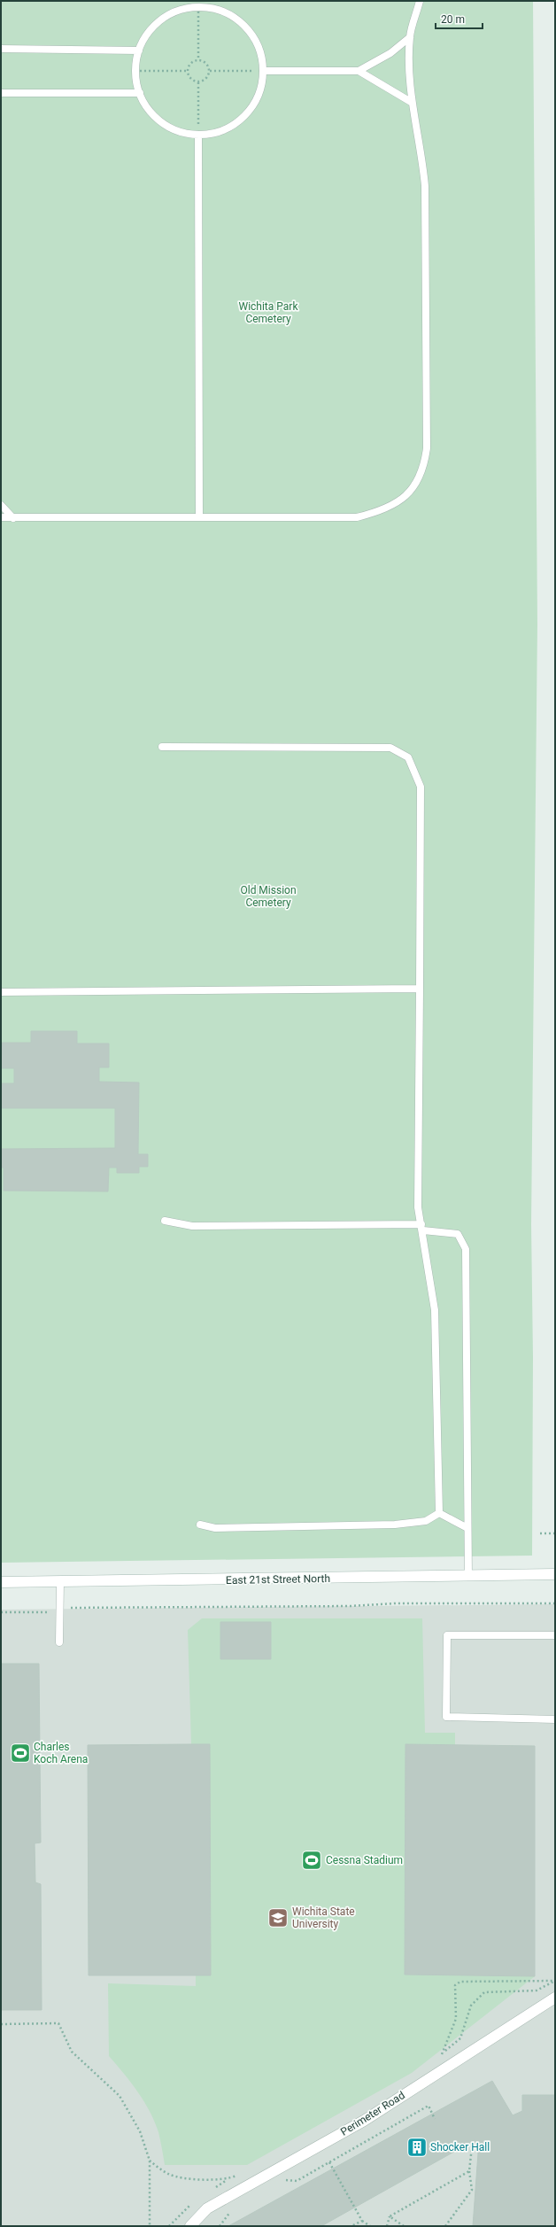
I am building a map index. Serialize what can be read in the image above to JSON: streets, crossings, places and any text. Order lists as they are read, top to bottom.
{
  "streets": {
    "main road": ["East 21st Street North", "Perimeter Road"]
  },
  "parks": ["Wichita Park Cemetery", "Old Mission Cemetery"],
  "places": {
    "sports": ["Charles Koch Arena", "Cessna Stadium"],
    "school or university": ["Wichita State University"],
    "building": ["Shocker Hall"]
  },
  "scale_bar": "20 m"
}
